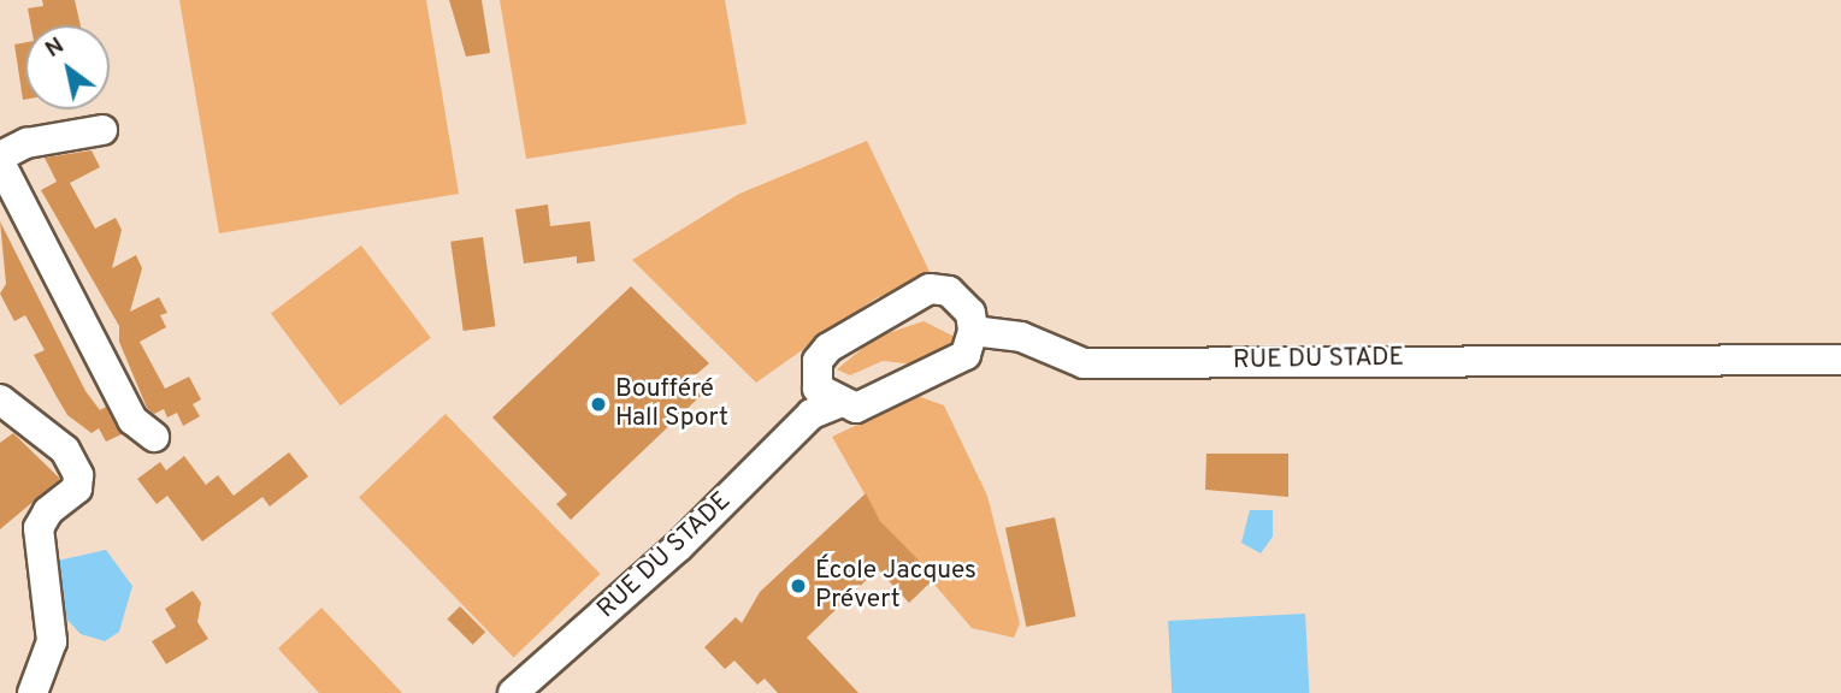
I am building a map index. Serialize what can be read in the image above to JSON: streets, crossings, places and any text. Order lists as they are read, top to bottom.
{
  "streets": {
    "street": ["RUE DU STADE"]
  },
  "places": ["Boufféré Hall Sport", "École Jacques Prévert"],
  "north": "top left"
}
